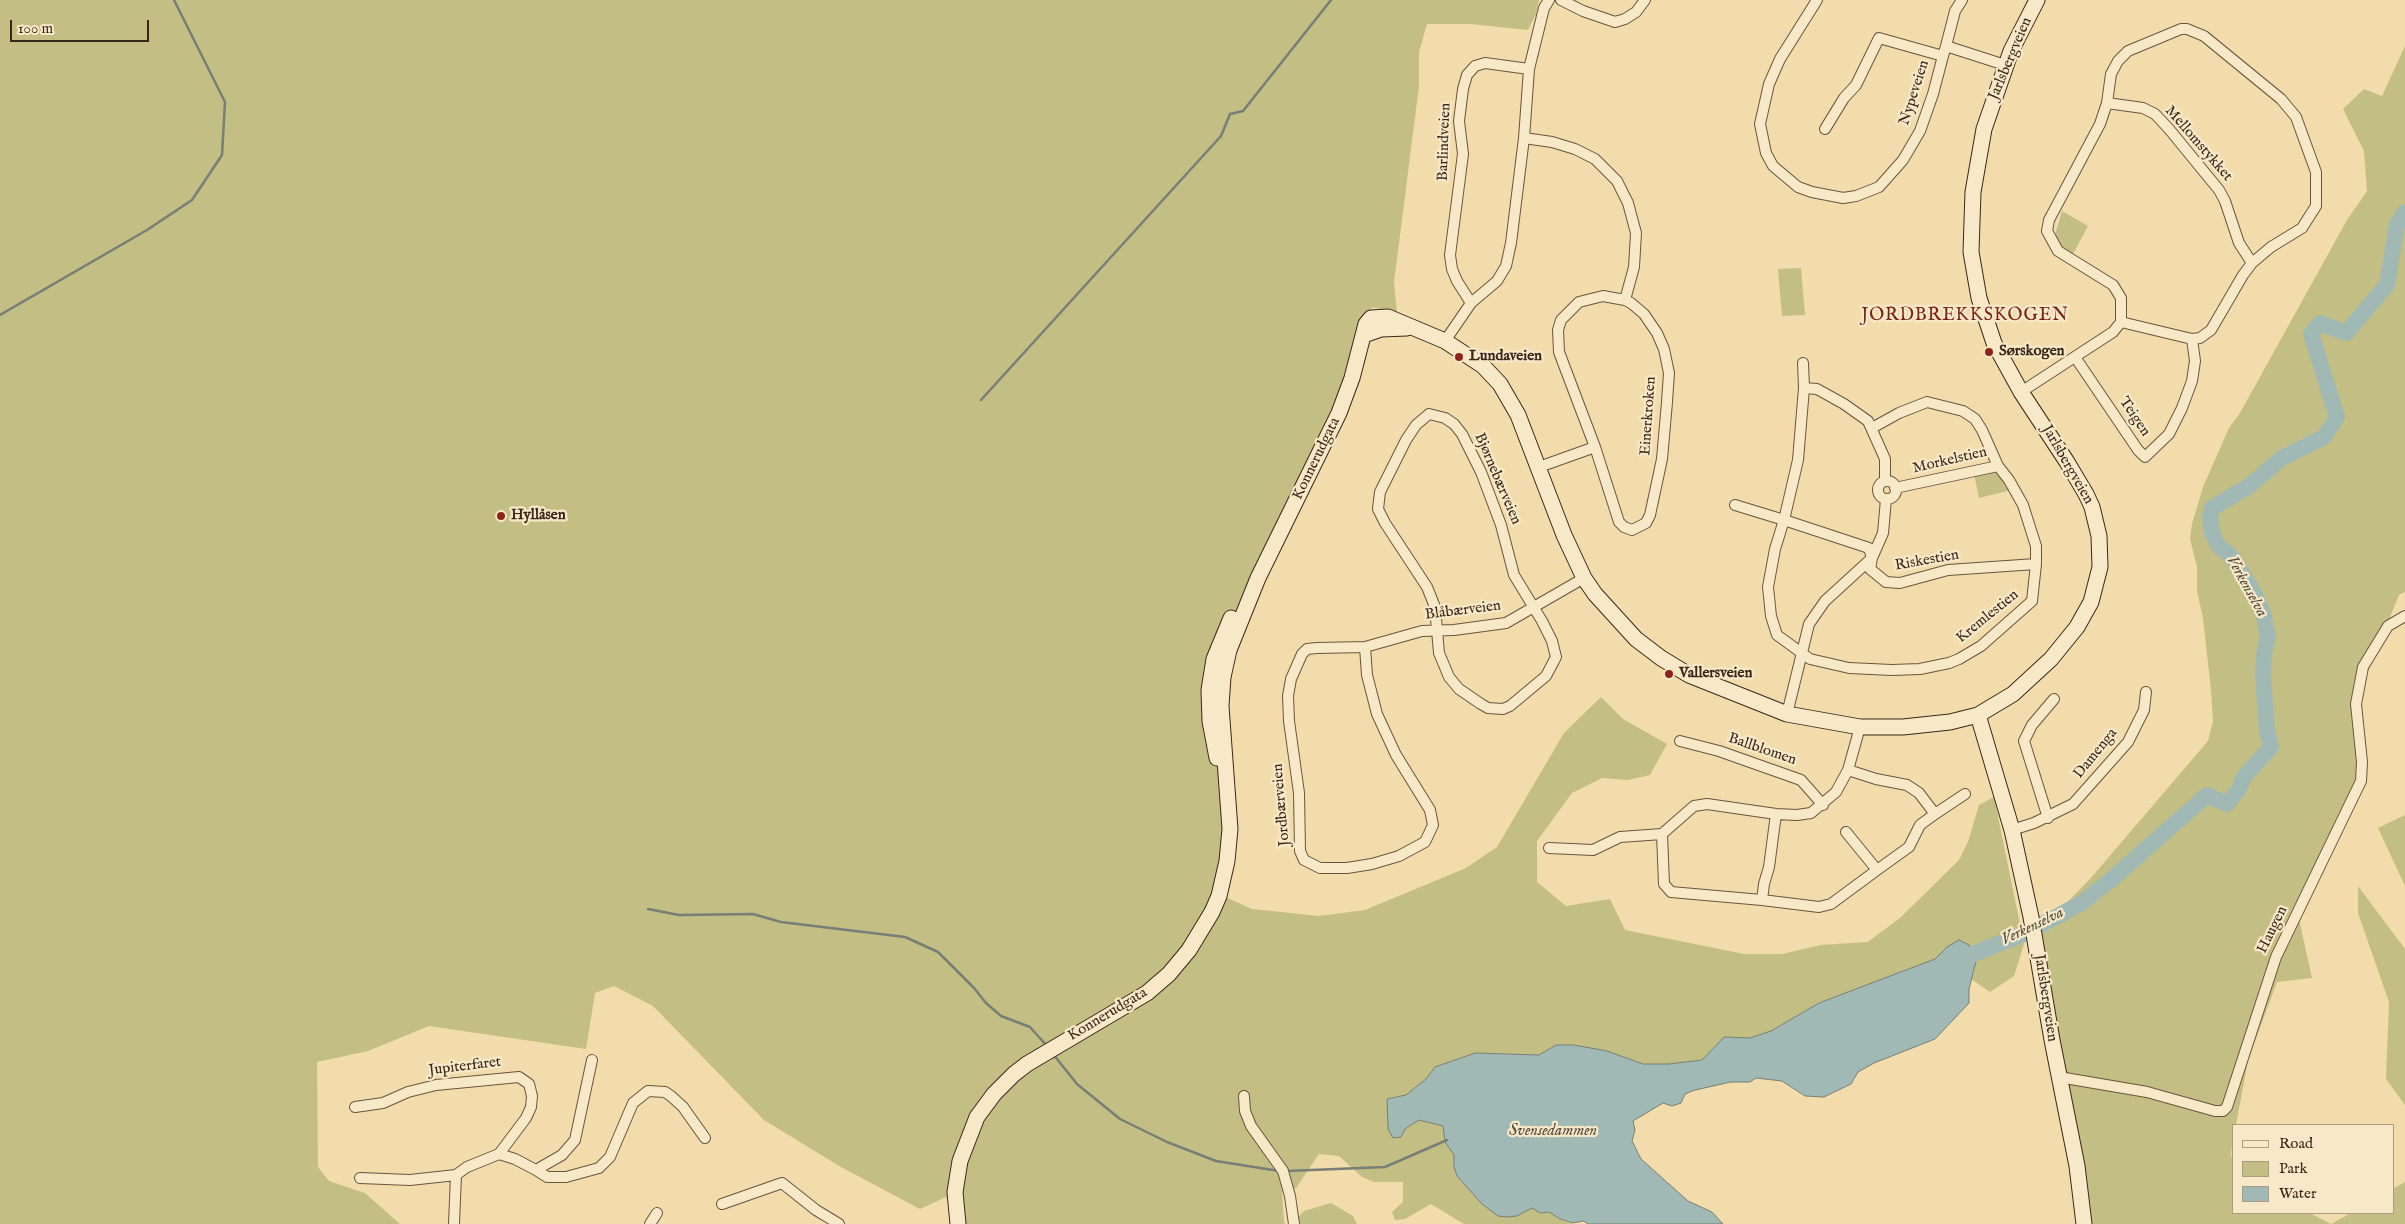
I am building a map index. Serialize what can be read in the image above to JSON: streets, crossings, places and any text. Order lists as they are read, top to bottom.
{
  "streets": {
    "main road": ["Jarlsbergveien", "Konnerudgata"],
    "street": [
      "Nypeveien",
      "Barlindveien",
      "Mellomstykket",
      "Einerkroken",
      "Teigen",
      "Morkelstien",
      "Bjørnebærveien",
      "Riskestien",
      "Blåbærveien",
      "Kremlestien",
      "Ballblomen",
      "Damenga",
      "Jordbærveien",
      "Haugen",
      "Jupiterfaret"
    ]
  },
  "crossings": [
    ["Jarlsbergveien", "Nypeveien"],
    ["Jarlsbergveien", "Damenga"],
    ["Jarlsbergveien", "Haugen"],
    ["Bjørnebærveien", "Blåbærveien"],
    ["Riskestien", "Kremlestien"],
    ["Blåbærveien", "Jordbærveien"]
  ],
  "districts": ["JORDBREKKSKOGEN"],
  "water": ["Verkenselva", "Svensedammen"],
  "places": [
    "Sørskogen",
    "Lundaveien",
    "Hyllåsen",
    "Vallersveien"
  ],
  "legend": ["Road", "Park", "Water"],
  "scale_bar": "100 m"
}
